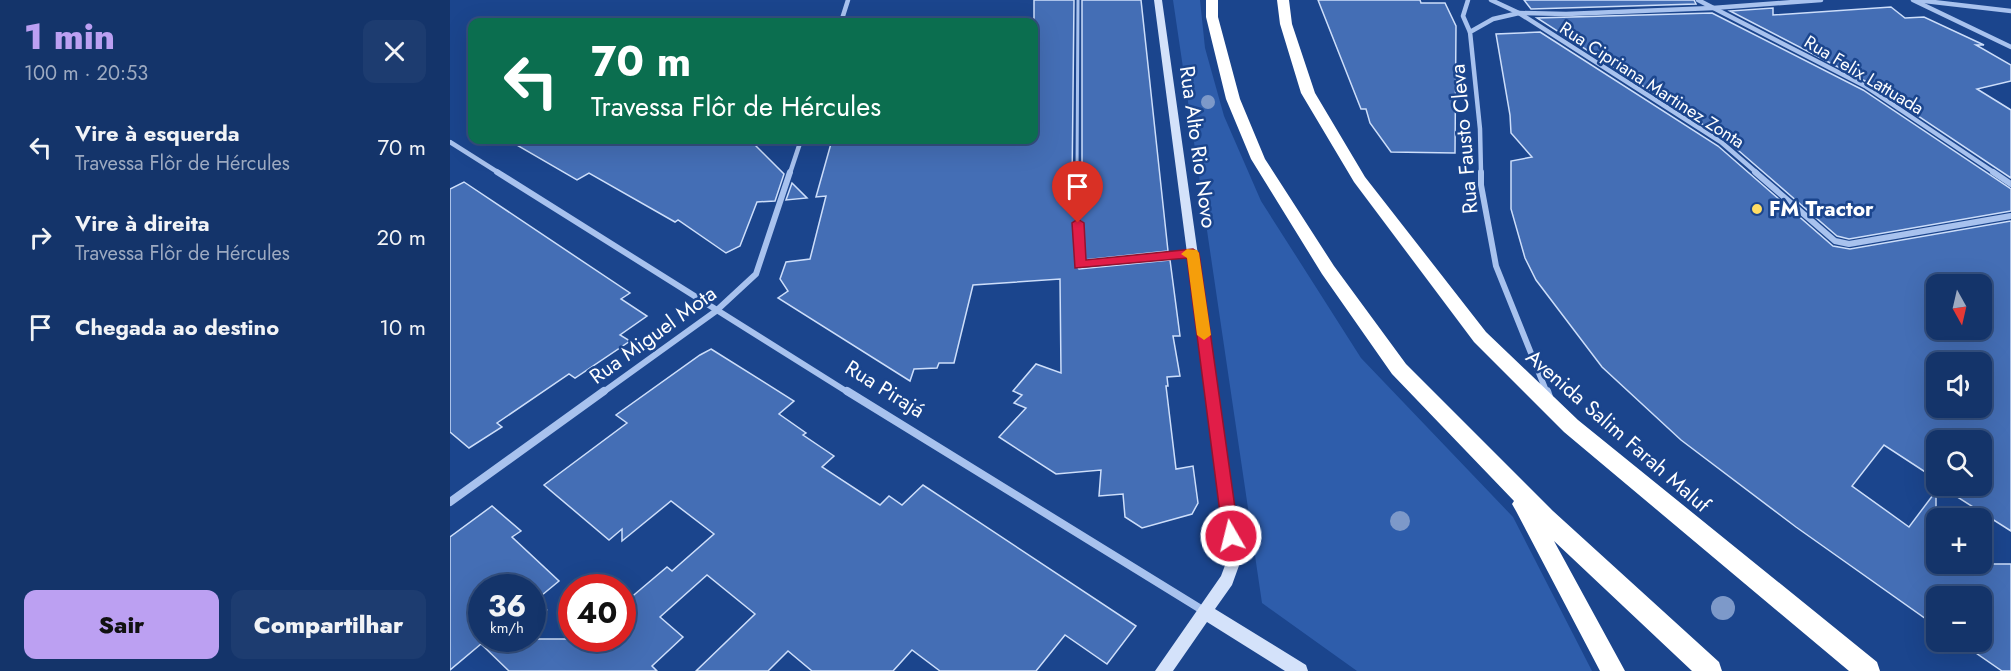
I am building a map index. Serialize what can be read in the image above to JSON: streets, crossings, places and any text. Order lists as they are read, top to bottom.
{
  "streets": {
    "highway": ["Avenida Salim Farah Maluf"],
    "street": [
      "Rua Felix Lattuada",
      "Rua Cipriana Martinez Zonta",
      "Rua Fausto Cleva",
      "Rua Alto Rio Novo",
      "Rua Miguel Mota",
      "Rua Pirajá"
    ]
  },
  "crossings": [
    ["Rua Cipriana Martinez Zonta", "Rua Fausto Cleva"],
    ["Rua Fausto Cleva", "Avenida Salim Farah Maluf"],
    ["Rua Alto Rio Novo", "Rua Pirajá"],
    ["Rua Miguel Mota", "Rua Pirajá"]
  ],
  "places": ["FM Tractor"],
  "north": "bottom",
  "page": {
    "heading": ["1 min", "100 m · 20:53"],
    "turn": ["70 m", "Travessa Flôr de Hércules"],
    "list": [
      {
        "name": "Vire à esquerda",
        "note": "Travessa Flôr de Hércules",
        "value": "70 m"
      },
      {
        "name": "Vire à direita",
        "note": "Travessa Flôr de Hércules",
        "value": "20 m"
      },
      {
        "name": "Chegada ao destino",
        "value": "10 m"
      }
    ],
    "map_buttons": ["+", "−"],
    "speed": "36 km/h",
    "limit": "40",
    "buttons": ["Sair", "Compartilhar"]
  }
}
